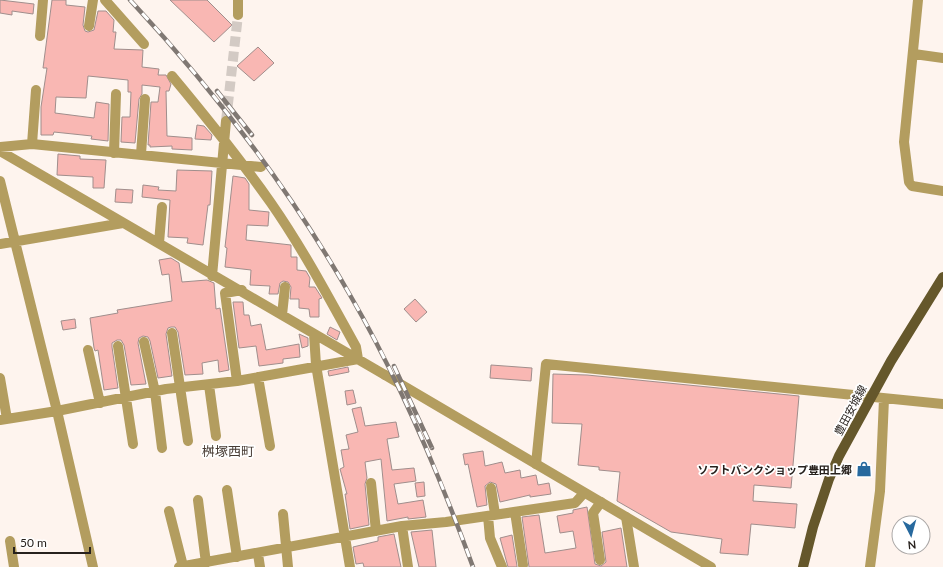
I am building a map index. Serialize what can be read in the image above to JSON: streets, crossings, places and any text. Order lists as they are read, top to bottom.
{
  "streets": {
    "main road": ["豊田安城線"]
  },
  "districts": ["桝塚西町"],
  "places": {
    "shop": ["ソフトバンクショップ豊田上郷"]
  },
  "scale_bar": "50 m",
  "north": "bottom"
}
